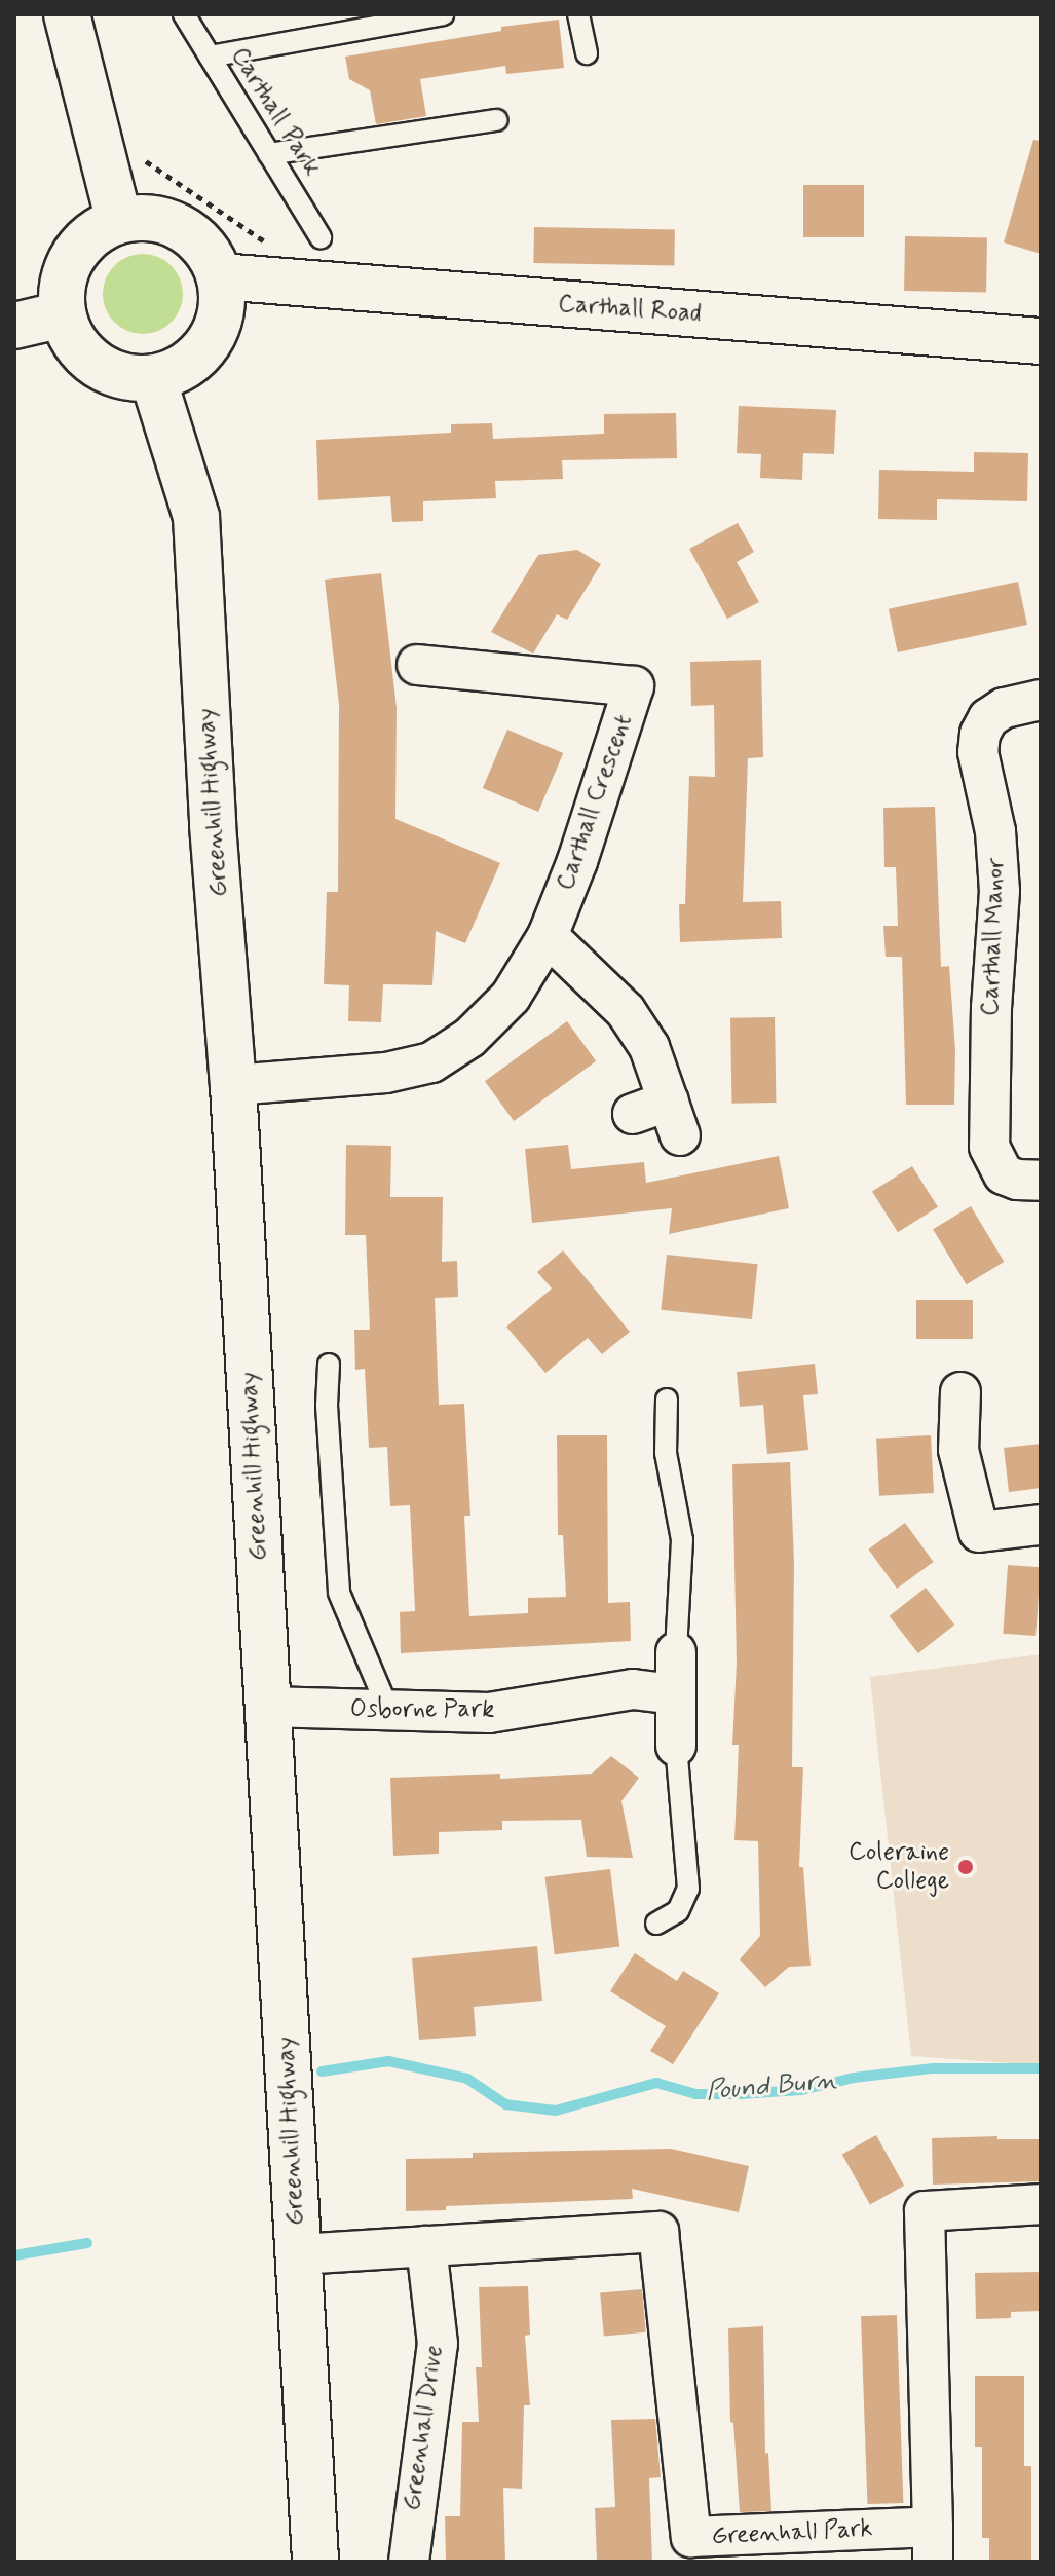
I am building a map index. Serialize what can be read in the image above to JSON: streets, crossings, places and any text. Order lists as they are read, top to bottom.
{
  "streets": {
    "main road": ["Carthall Road", "Greenhill Highway"],
    "street": [
      "Carthall Crescent",
      "Carthall Manor",
      "Osborne Park",
      "Greenhall Drive",
      "Greenhall Park"
    ],
    "lane": ["Carthall Park"]
  },
  "crossings": [
    ["Carthall Road", "Greenhill Highway"],
    ["Greenhill Highway", "Carthall Crescent"],
    ["Greenhill Highway", "Osborne Park"],
    ["Greenhill Highway", "Greenhall Park"],
    ["Greenhall Drive", "Greenhall Park"]
  ],
  "water": ["Pound Burn"],
  "places": ["Coleraine College"]
}
